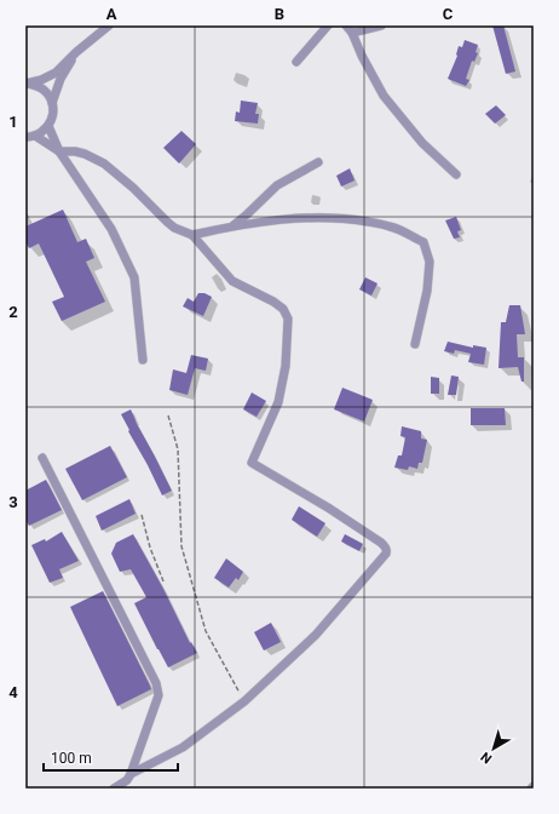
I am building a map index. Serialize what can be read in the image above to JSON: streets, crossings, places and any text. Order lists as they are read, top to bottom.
{
  "scale_bar": "100 m",
  "north": "bottom left",
  "grid": {
    "columns": ["A", "B", "C"],
    "rows": [
      "1",
      "2",
      "3",
      "4"
    ]
  }
}
